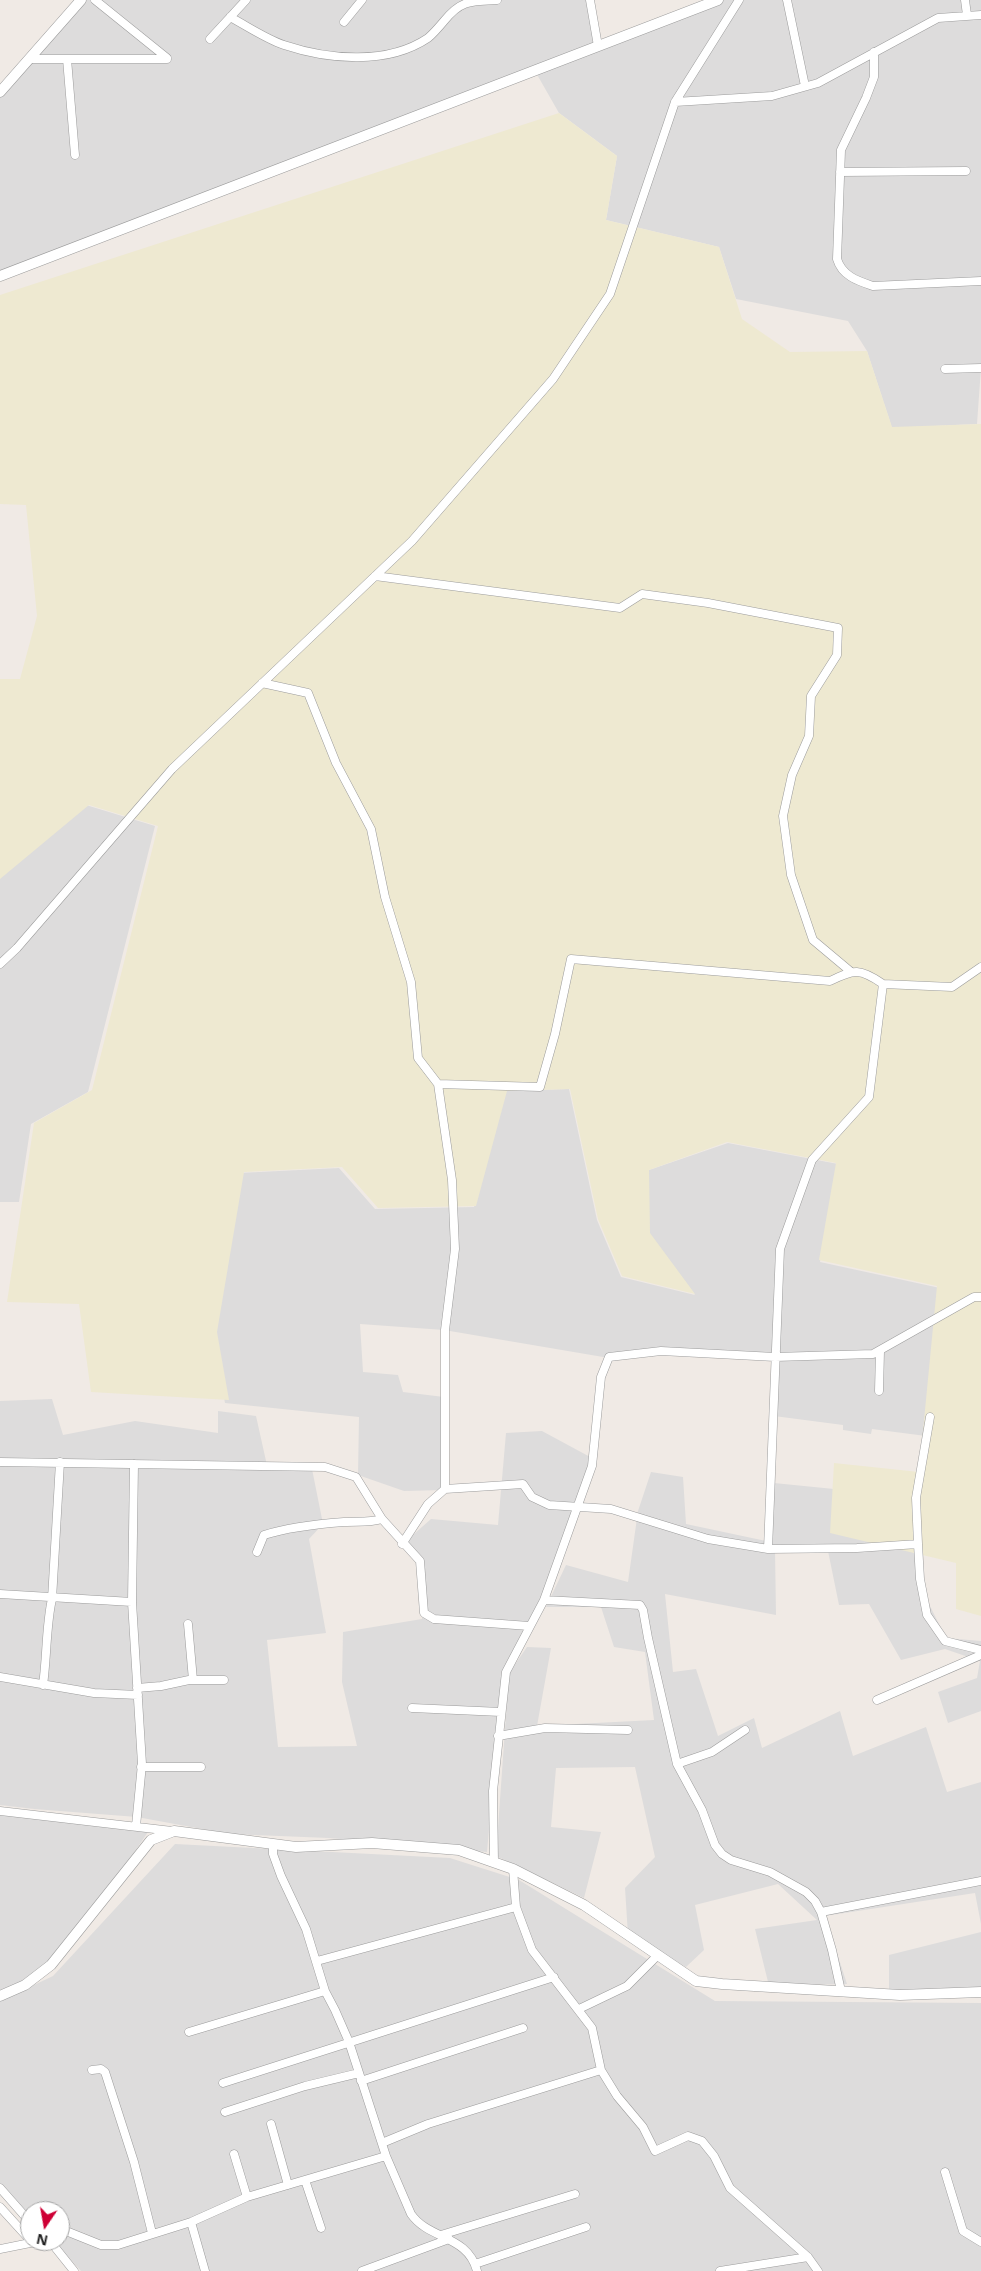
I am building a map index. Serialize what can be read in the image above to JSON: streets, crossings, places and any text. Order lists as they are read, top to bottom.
{
  "north": "bottom"
}
